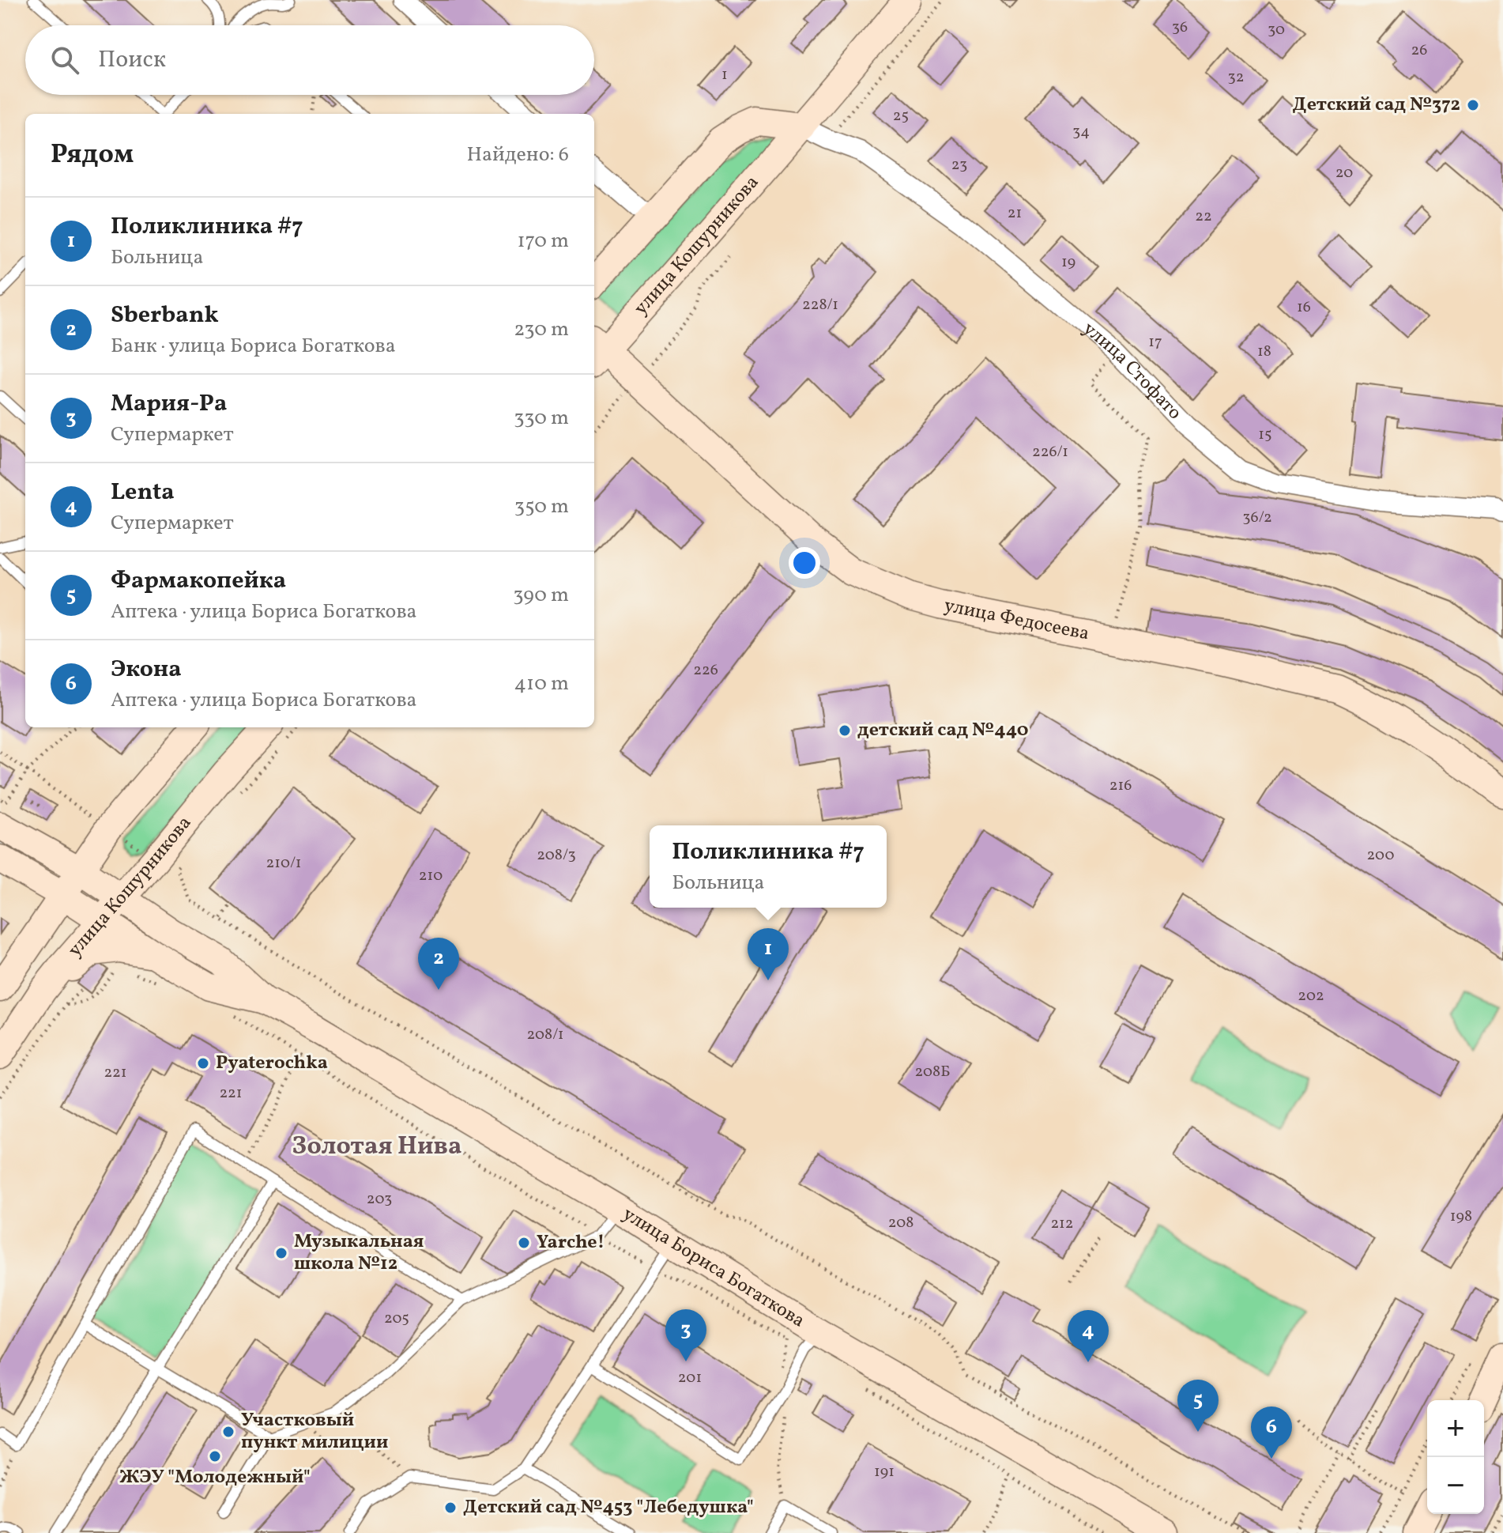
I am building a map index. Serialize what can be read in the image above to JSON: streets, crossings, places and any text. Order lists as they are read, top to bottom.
{
  "streets": {
    "main road": ["улица Кошурникова", "улица Федосеева", "улица Бориса Богаткова"],
    "street": ["улица Стофато"]
  },
  "crossings": [
    ["улица Кошурникова", "улица Стофато"],
    ["улица Кошурникова", "улица Федосеева"],
    ["улица Кошурникова", "улица Бориса Богаткова"]
  ],
  "districts": ["Золотая Нива"],
  "places": [
    "Детский сад №372",
    "детский сад №440",
    "Pyaterochka",
    "Yarche!",
    "Музыкальная школа №12",
    "Участковый пункт милиции",
    "ЖЭУ \"Молодежный\"",
    "Детский сад №453 \"Лебедушка\""
  ],
  "house_numbers": [
    "36",
    "30",
    "26",
    "1",
    "32",
    "25",
    "34",
    "23",
    "20",
    "21",
    "22",
    "19",
    "228/1",
    "16",
    "17",
    "18",
    "15",
    "226/1",
    "36/2",
    "226",
    "216",
    "208/3",
    "200",
    "210/1",
    "210",
    "202",
    "208/1",
    "208Б",
    "221",
    "221",
    "203",
    "198",
    "208",
    "212",
    "205",
    "201",
    "191"
  ],
  "page": {
    "search": "Поиск",
    "heading": ["Рядом", "Найдено: 6"],
    "list": [
      {
        "mark": "1",
        "name": "Поликлиника #7",
        "note": "Больница",
        "value": "170 m"
      },
      {
        "mark": "2",
        "name": "Sberbank",
        "note": "Банк · улица Бориса Богаткова",
        "value": "230 m"
      },
      {
        "mark": "3",
        "name": "Мария-Ра",
        "note": "Супермаркет",
        "value": "330 m"
      },
      {
        "mark": "4",
        "name": "Lenta",
        "note": "Супермаркет",
        "value": "350 m"
      },
      {
        "mark": "5",
        "name": "Фармакопейка",
        "note": "Аптека · улица Бориса Богаткова",
        "value": "390 m"
      },
      {
        "mark": "6",
        "name": "Экона",
        "note": "Аптека · улица Бориса Богаткова",
        "value": "410 m"
      }
    ],
    "popup": ["Поликлиника #7", "Больница"],
    "pins": [
      "1",
      "2",
      "3",
      "4",
      "5",
      "6"
    ],
    "map_buttons": ["+", "−"]
  }
}
